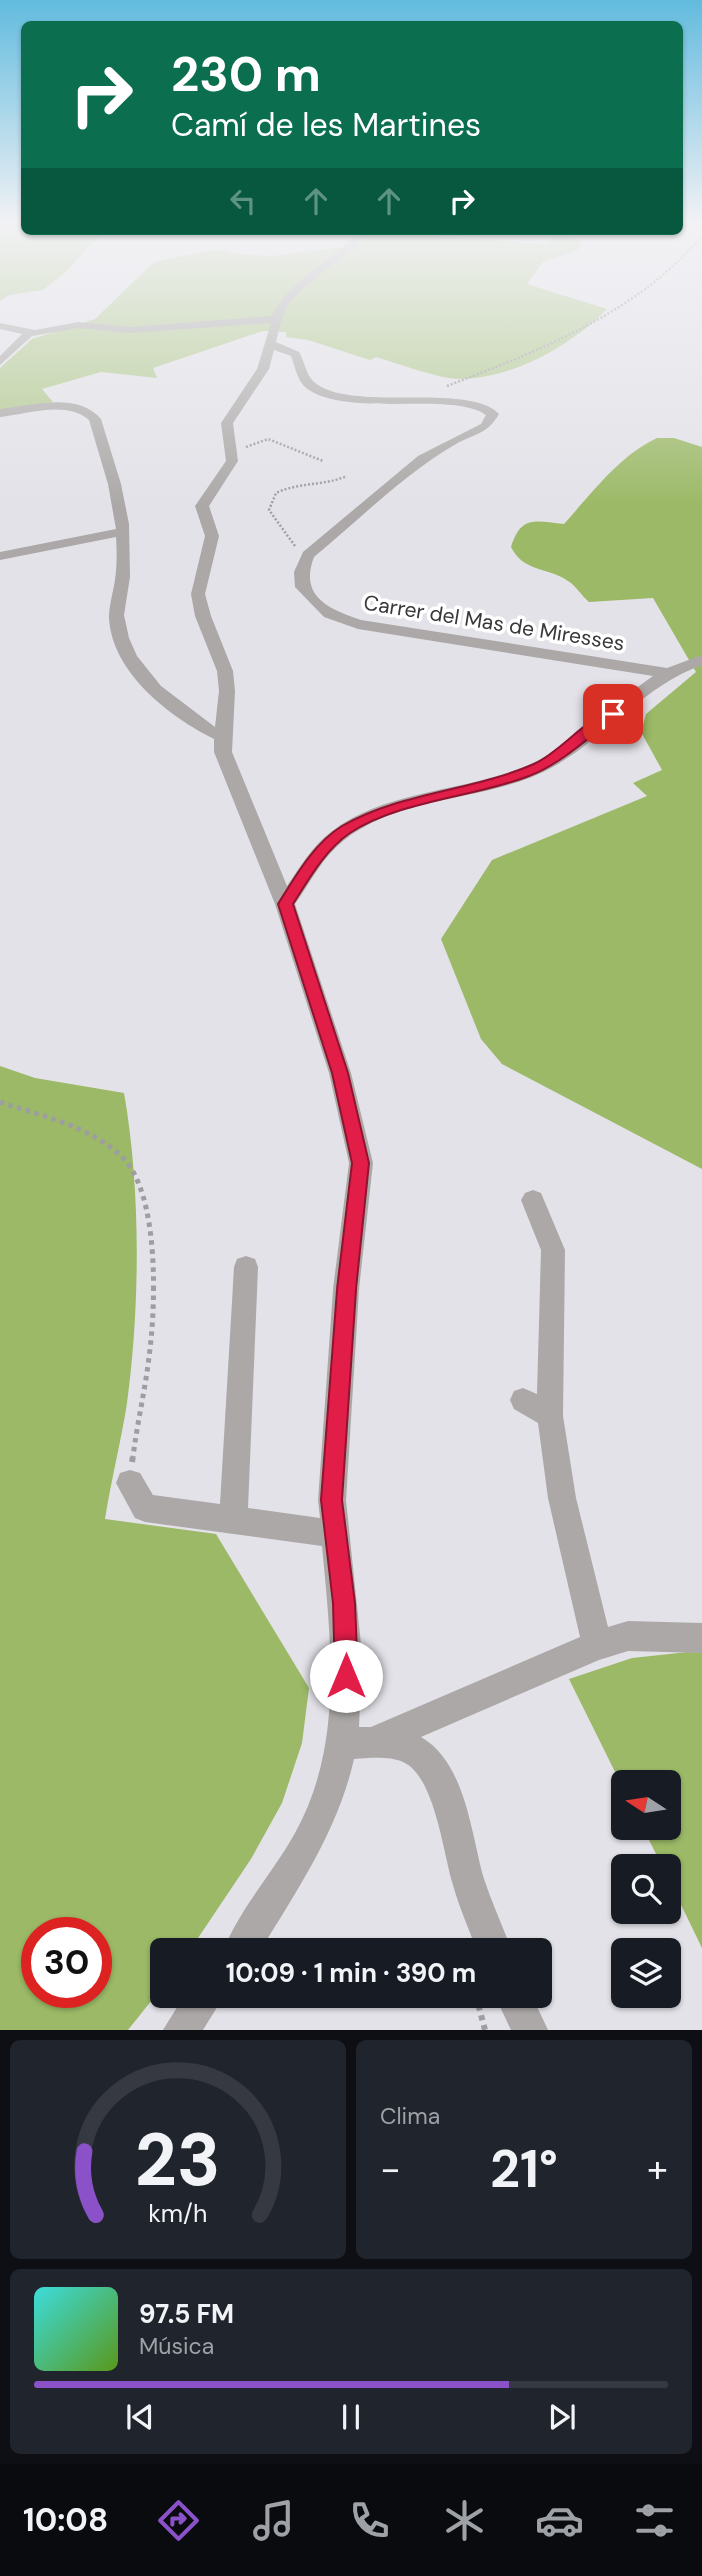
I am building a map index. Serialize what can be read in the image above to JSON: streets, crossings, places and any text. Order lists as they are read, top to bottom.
{
  "streets": {
    "street": ["Carrer del Mas de Miresses"]
  },
  "north": "left",
  "page": {
    "turn": ["230 m", "Camí de les Martines"],
    "limit": "30",
    "trip": "10:09 · 1 min · 390 m",
    "tile": "Clima",
    "heat": ["−", "21°", "+"],
    "song": ["97.5 FM", "Música"],
    "tabs": "10:08",
    "gauge": ["23", "km/h"]
  }
}
